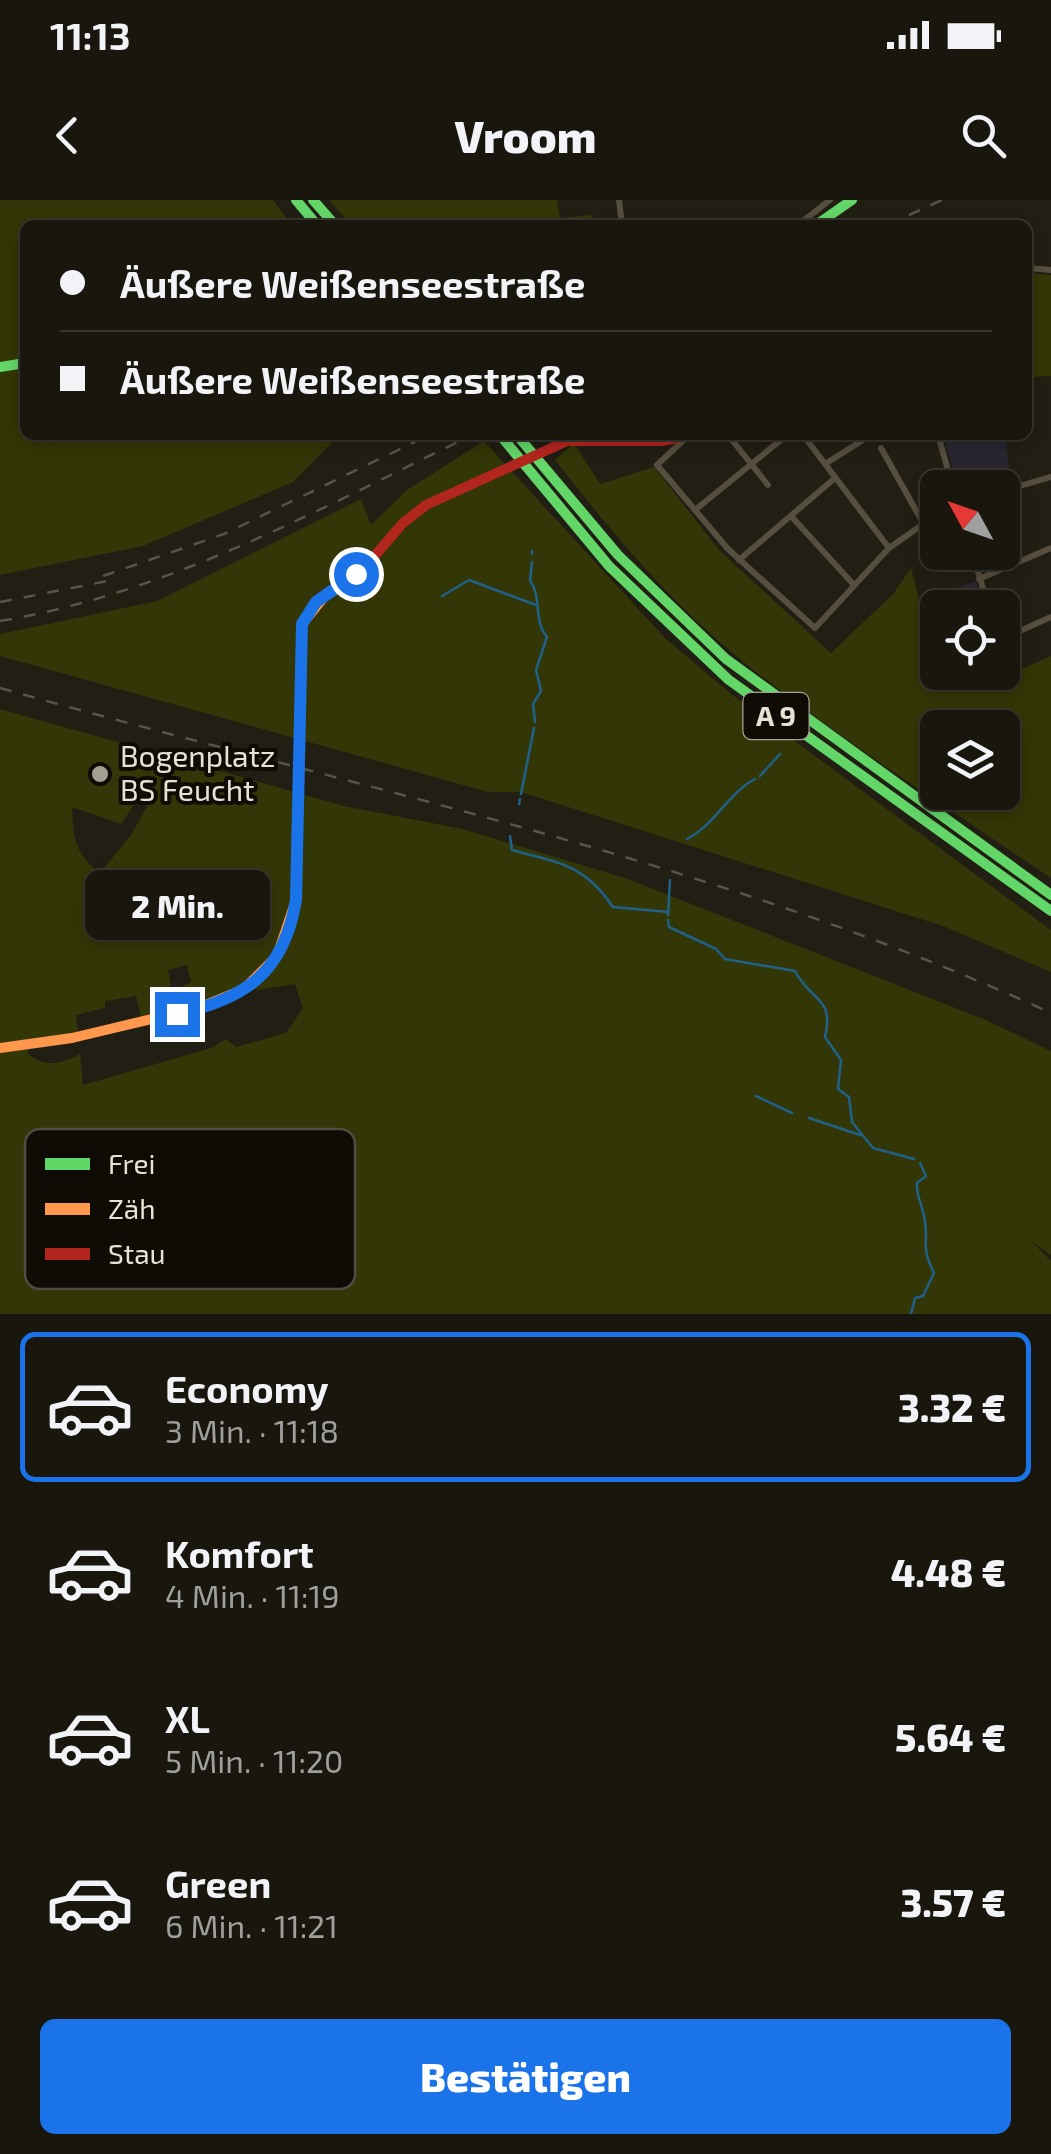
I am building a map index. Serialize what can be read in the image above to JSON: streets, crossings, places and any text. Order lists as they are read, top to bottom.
{
  "streets": {
    "main road": ["A 9"]
  },
  "places": ["Bogenplatz BS Feucht"],
  "legend": ["Frei", "Zäh", "Stau"],
  "north": "top left",
  "page": {
    "status": "11:13",
    "header": "Vroom",
    "banner": ["Äußere Weißenseestraße", "Äußere Weißenseestraße"],
    "bubble": "2 Min.",
    "list": [
      {
        "name": "Economy",
        "note": "3 Min. · 11:18",
        "value": "3.32 €"
      },
      {
        "name": "Komfort",
        "note": "4 Min. · 11:19",
        "value": "4.48 €"
      },
      {
        "name": "XL",
        "note": "5 Min. · 11:20",
        "value": "5.64 €"
      },
      {
        "name": "Green",
        "note": "6 Min. · 11:21",
        "value": "3.57 €"
      }
    ],
    "buttons": "Bestätigen"
  }
}
